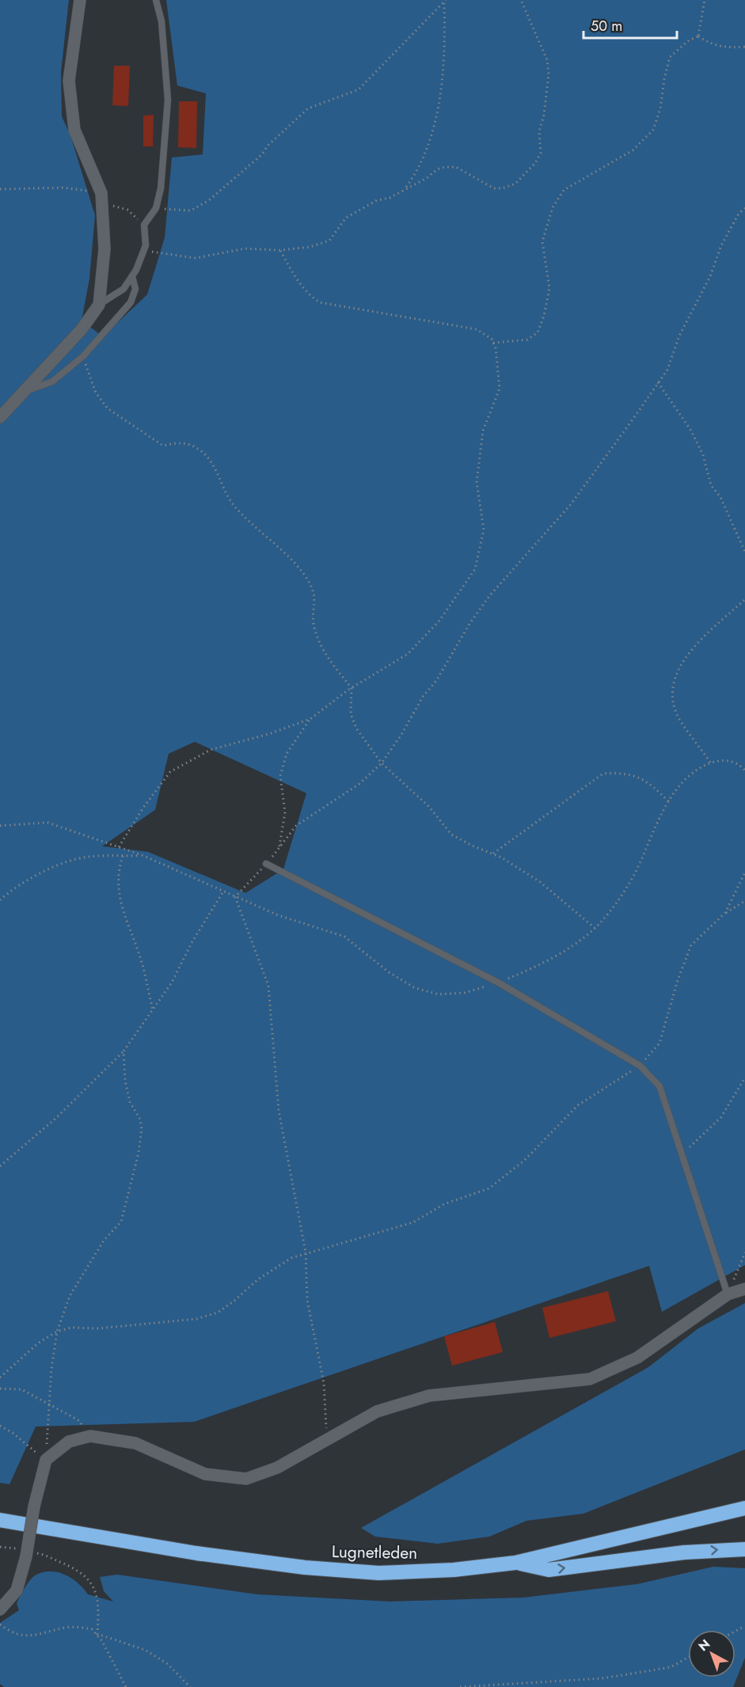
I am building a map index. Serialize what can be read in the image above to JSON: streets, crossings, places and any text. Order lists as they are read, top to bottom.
{
  "streets": {
    "highway": ["Lugnetleden"]
  },
  "scale_bar": "50 m",
  "north": "top left"
}
